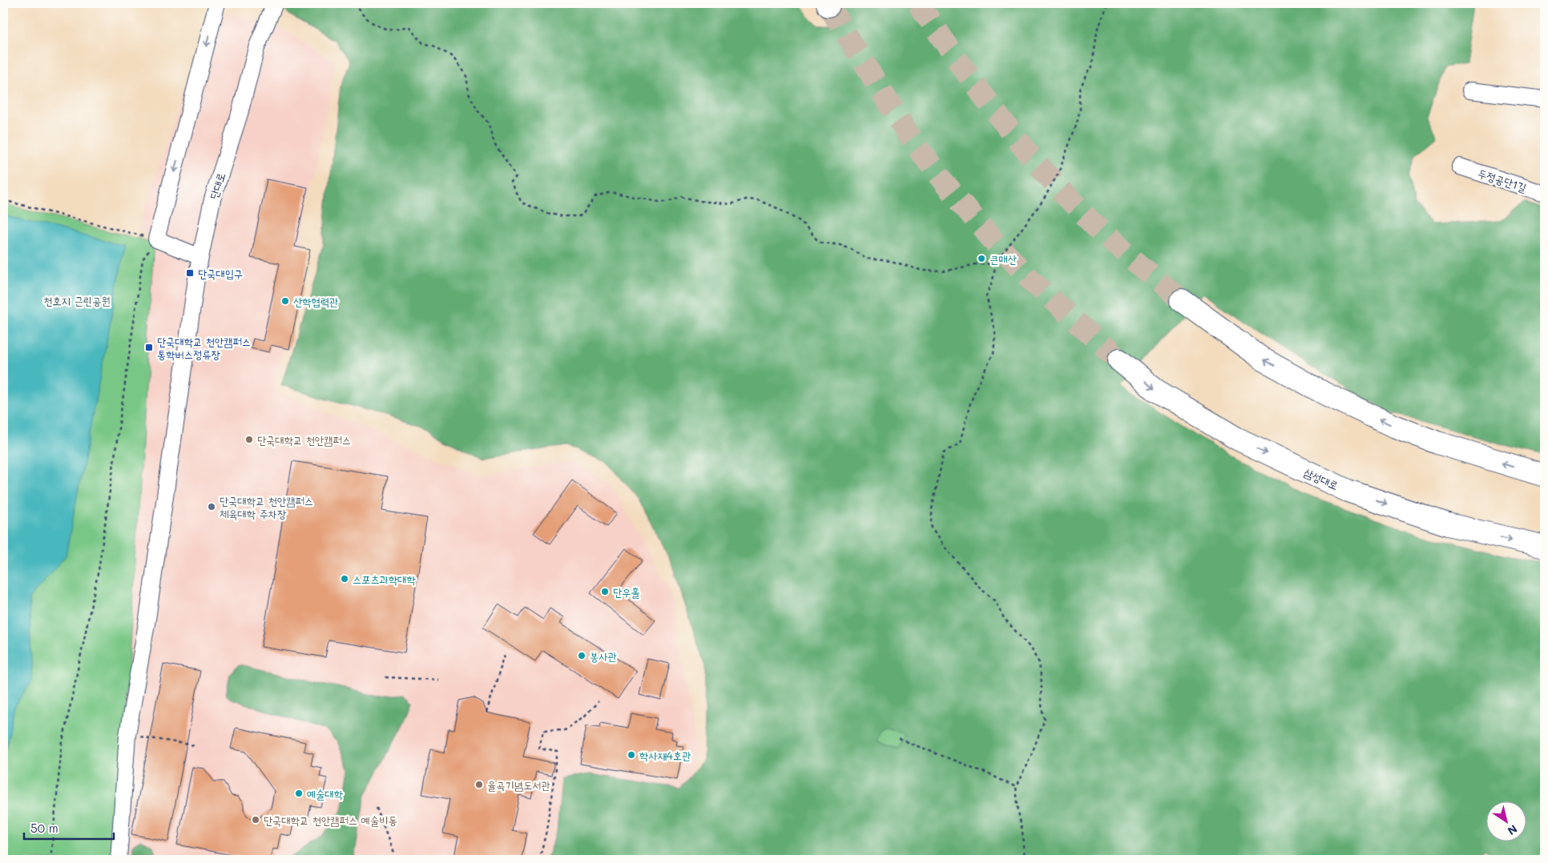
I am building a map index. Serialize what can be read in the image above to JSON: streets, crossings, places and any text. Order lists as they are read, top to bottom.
{
  "streets": {
    "highway": ["삼성대로"],
    "street": ["두정공단1길", "단대로"]
  },
  "parks": ["천호지 근린공원"],
  "places": {
    "other": [
      "큰매산",
      "산학협력관",
      "단국대학교 천안캠퍼스",
      "단국대학교 천안캠퍼스 체육대학 주차장",
      "스포츠과학대학",
      "단우홀",
      "봉사관",
      "학사재4호관",
      "율곡기념도서관",
      "예술대학",
      "단국대학교 천안캠퍼스 예술비동"
    ],
    "transit": ["단국대입구", "단국대학교 천안캠퍼스 통학버스정류장"]
  },
  "scale_bar": "50 m",
  "north": "bottom right"
}
